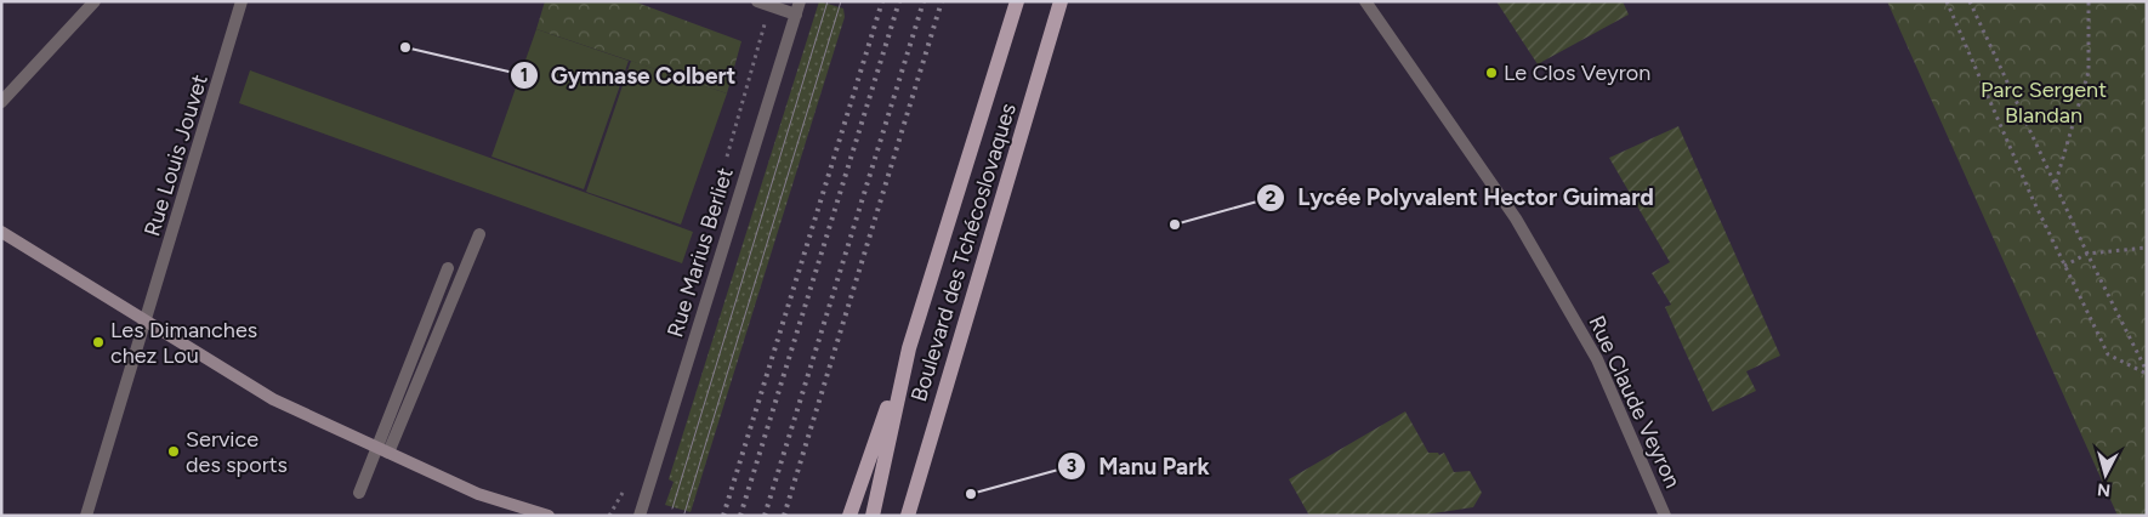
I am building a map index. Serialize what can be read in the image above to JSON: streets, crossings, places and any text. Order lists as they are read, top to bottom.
{
  "streets": {
    "main road": ["Boulevard des Tchécoslovaques"],
    "street": ["Rue Louis Jouvet", "Rue Marius Berliet", "Rue Claude Veyron"]
  },
  "parks": ["Parc Sergent Blandan"],
  "places": [
    "Gymnase Colbert",
    "Le Clos Veyron",
    "Lycée Polyvalent Hector Guimard",
    "Les Dimanches chez Lou",
    "Service des sports",
    "Manu Park"
  ],
  "north": "bottom"
}
